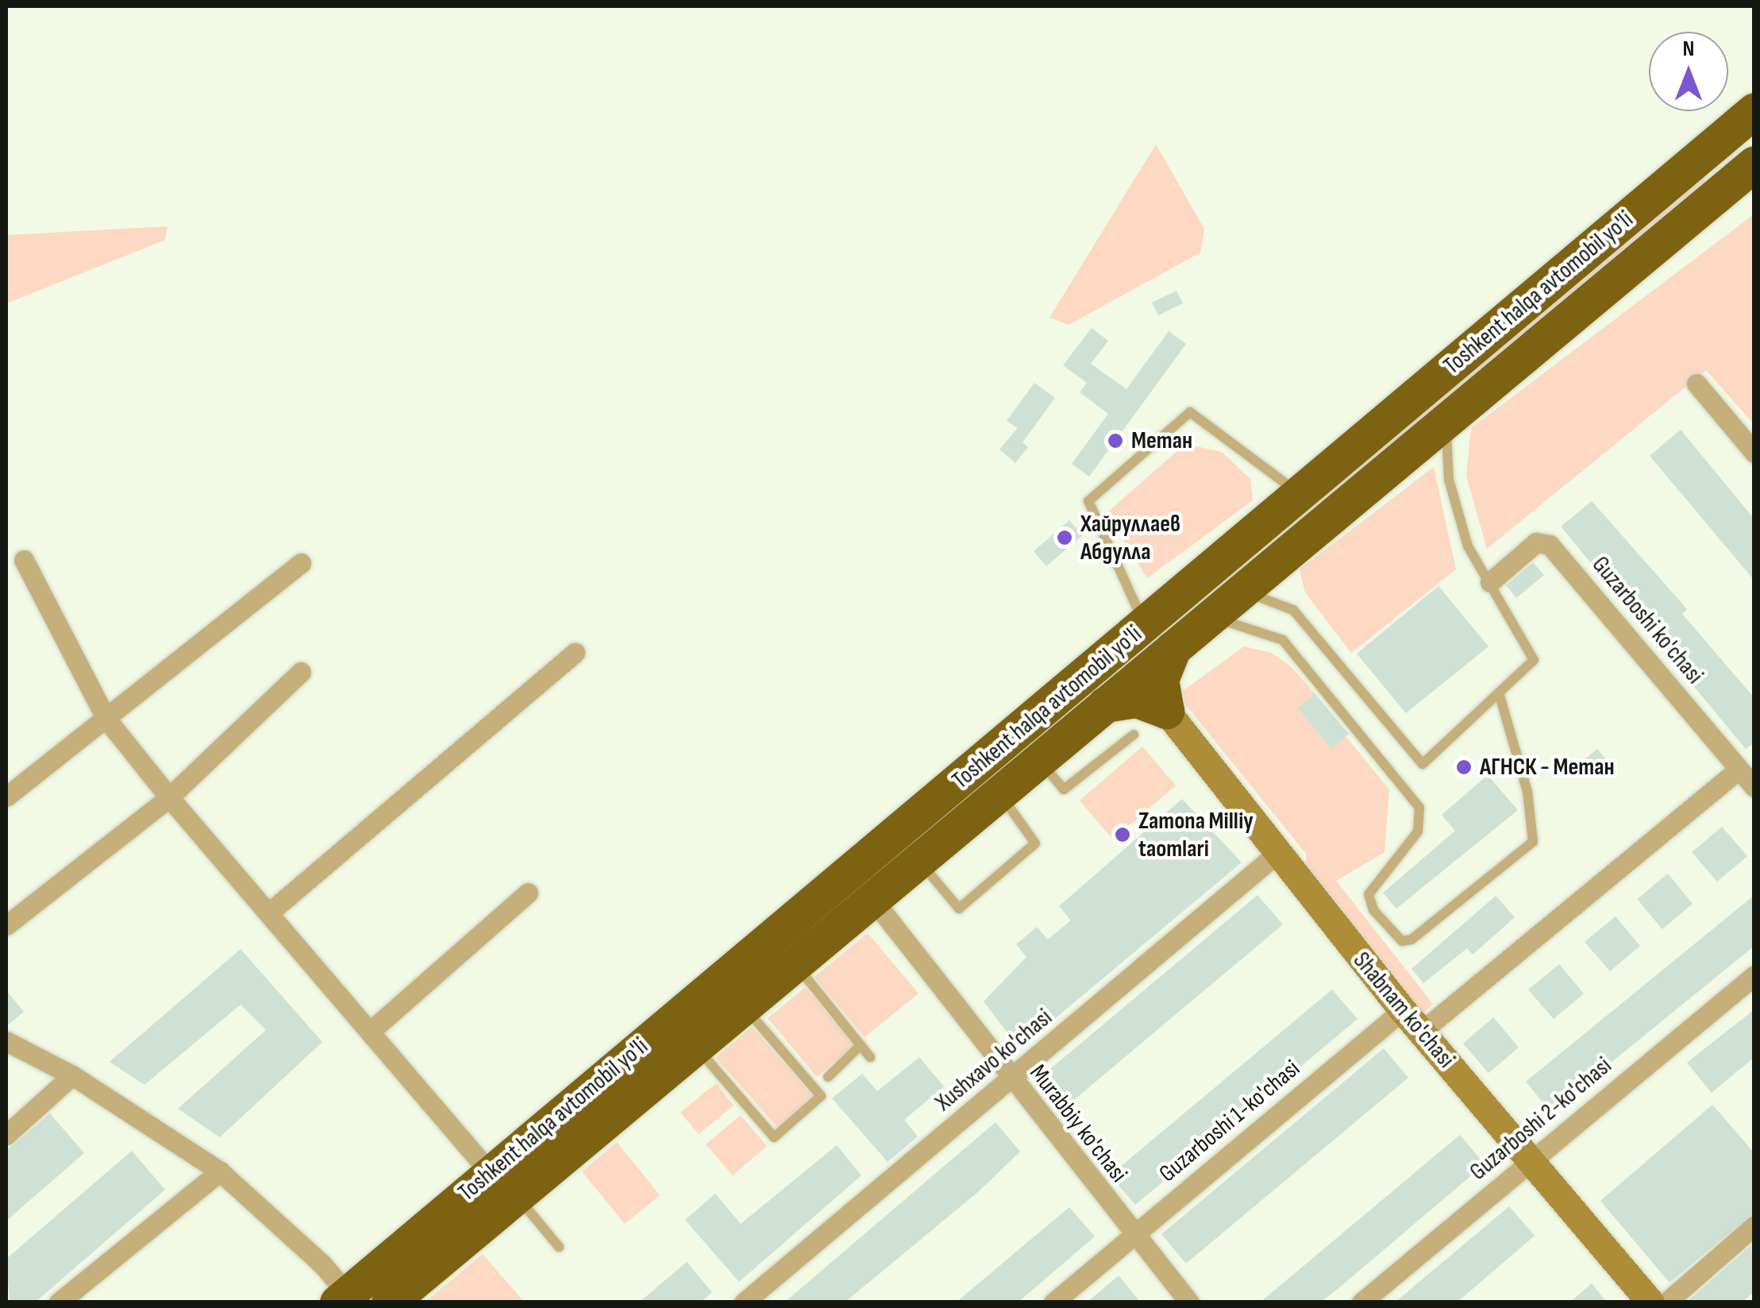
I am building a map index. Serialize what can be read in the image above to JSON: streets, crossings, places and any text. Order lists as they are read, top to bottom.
{
  "streets": {
    "highway": ["Toshkent halqa avtomobil yo'li"],
    "street": [
      "Guzarboshi ko'chasi",
      "Shabnam ko'chasi",
      "Xushxavo ko'chasi",
      "Guzarboshi 2-ko'chasi",
      "Guzarboshi 1-ko'chasi",
      "Murabbiy ko'chasi"
    ]
  },
  "crossings": [
    ["Toshkent halqa avtomobil yo'li", "Murabbiy ko'chasi"],
    ["Guzarboshi ko'chasi", "Guzarboshi 1-ko'chasi"],
    ["Shabnam ko'chasi", "Xushxavo ko'chasi"],
    ["Shabnam ko'chasi", "Guzarboshi 2-ko'chasi"],
    ["Shabnam ko'chasi", "Guzarboshi 1-ko'chasi"],
    ["Xushxavo ko'chasi", "Murabbiy ko'chasi"],
    ["Guzarboshi 1-ko'chasi", "Murabbiy ko'chasi"]
  ],
  "places": [
    "Метан",
    "Хайруллаев Абдулла",
    "АГНСК - Метан",
    "Zamona Milliy taomlari"
  ],
  "north": "top"
}
